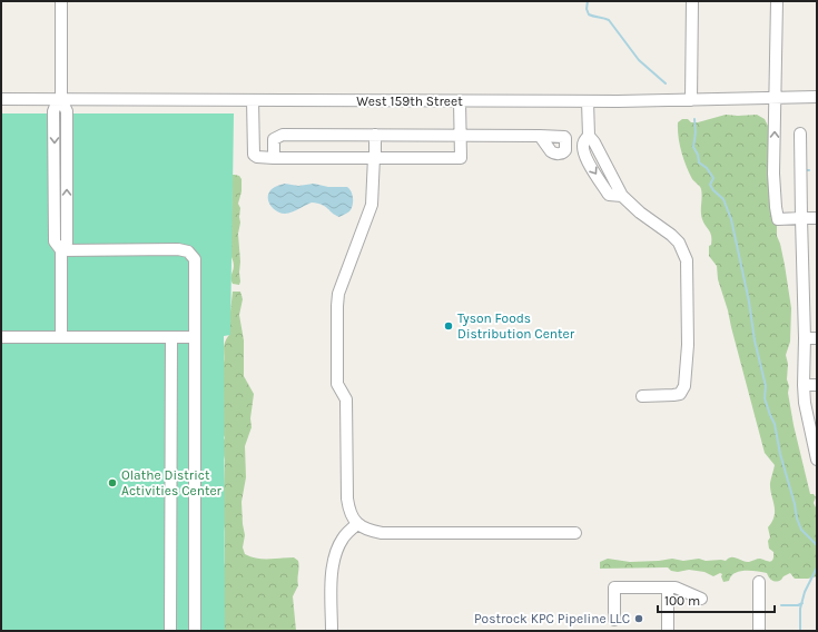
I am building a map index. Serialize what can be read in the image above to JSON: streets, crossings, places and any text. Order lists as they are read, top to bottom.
{
  "streets": {
    "street": ["West 159th Street"]
  },
  "places": ["Tyson Foods Distribution Center", "Olathe District Activities Center", "Postrock KPC Pipeline LLC"],
  "scale_bar": "100 m"
}
